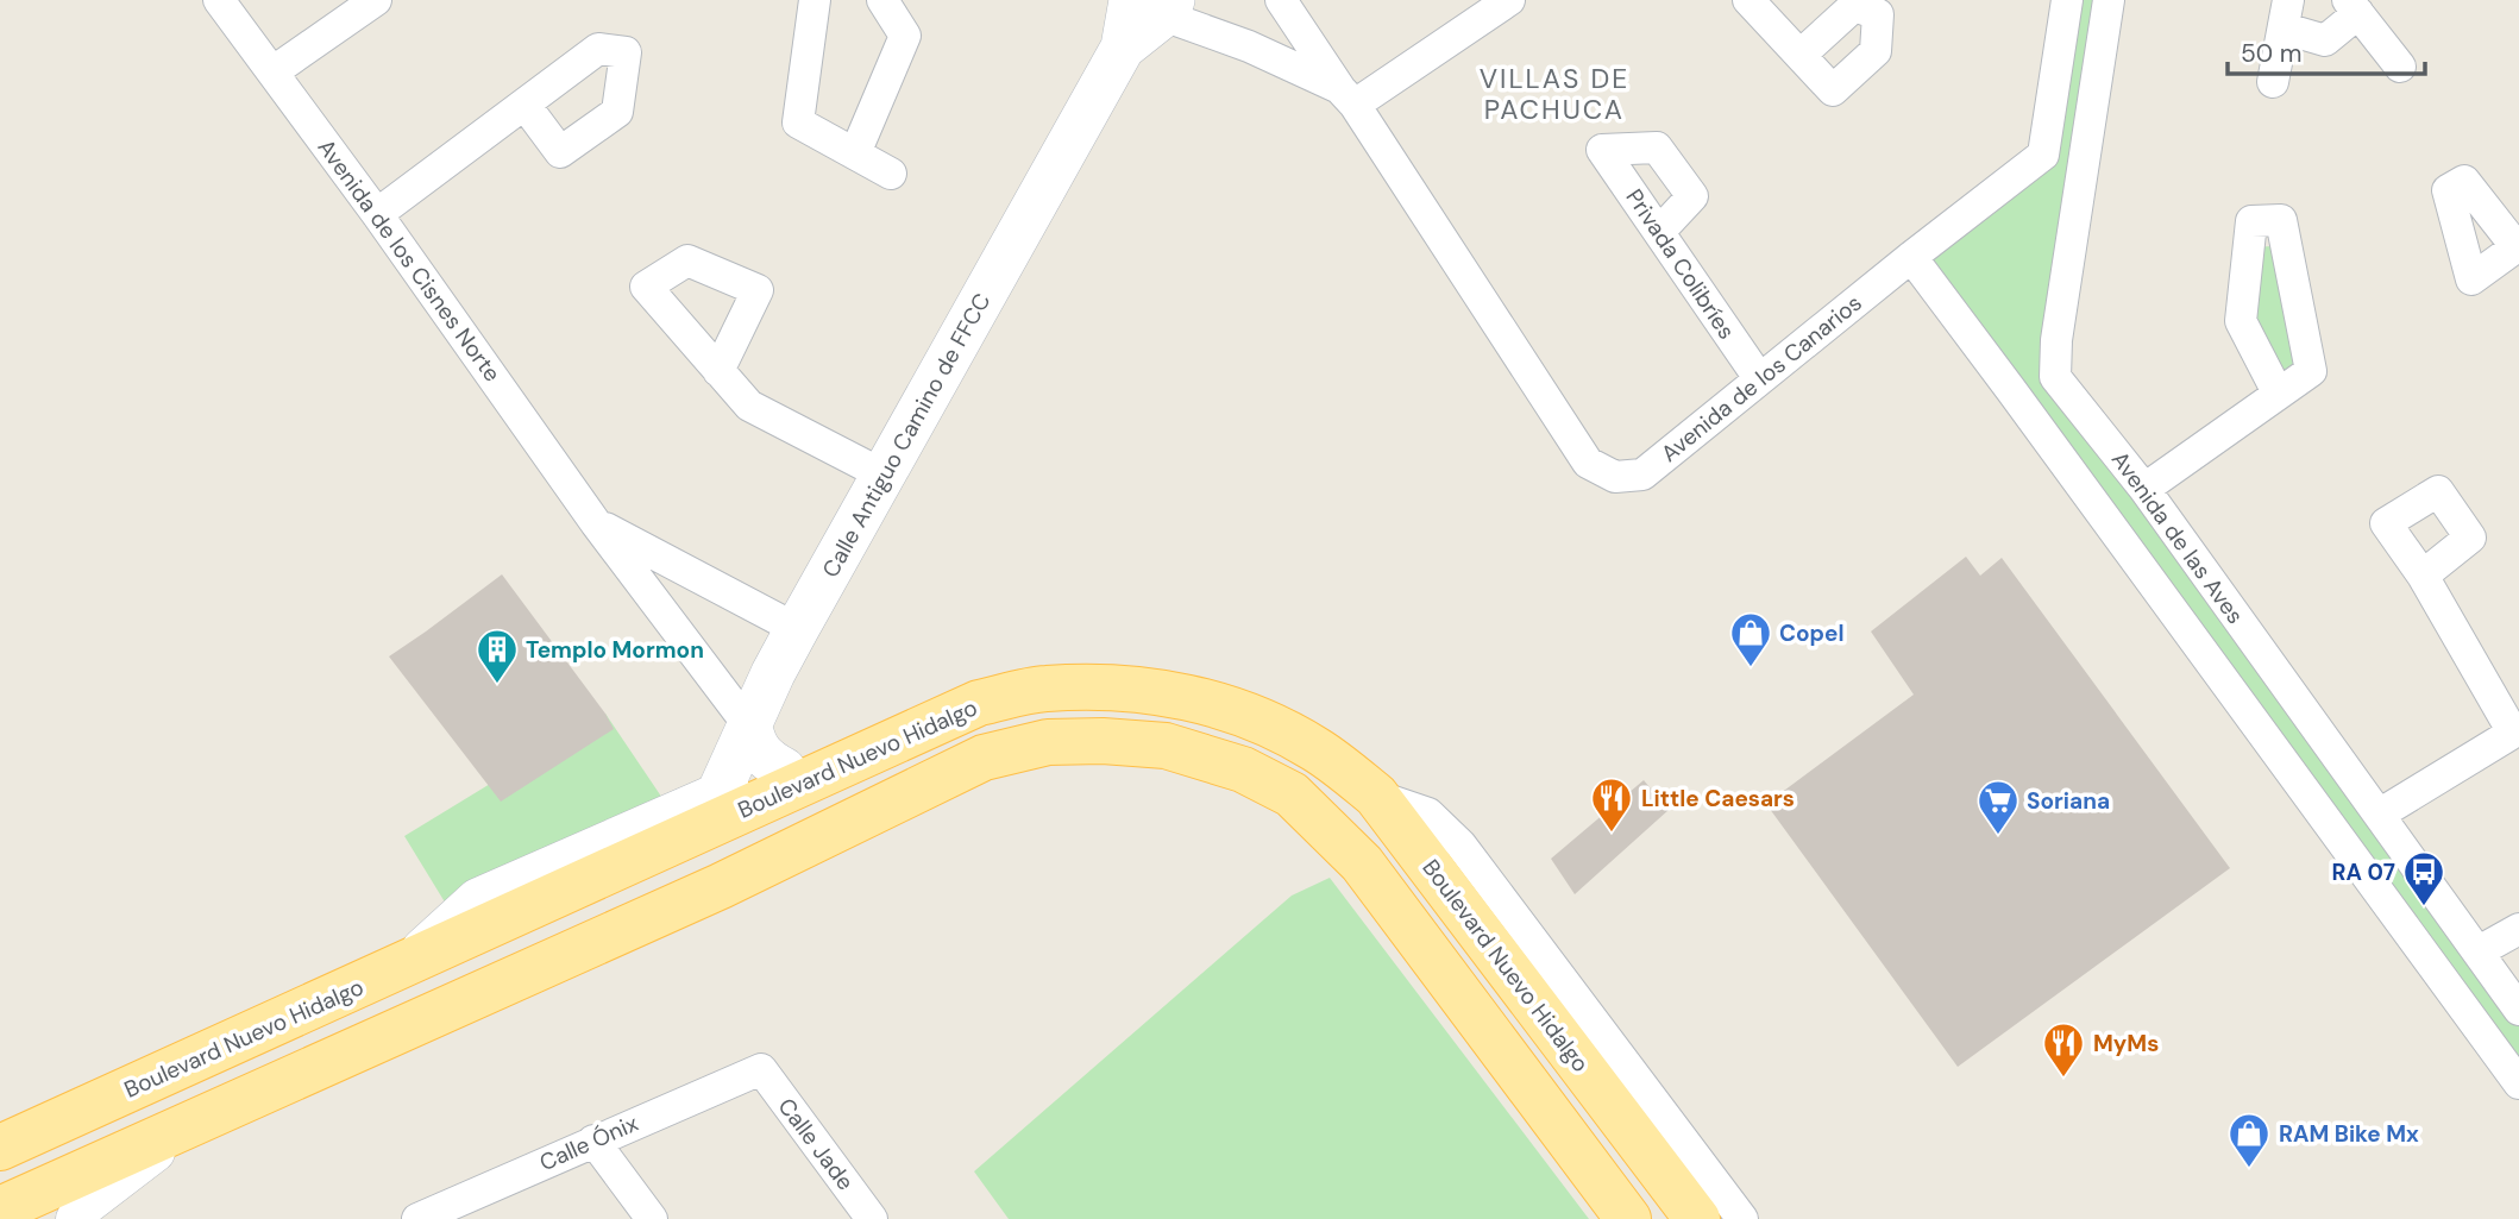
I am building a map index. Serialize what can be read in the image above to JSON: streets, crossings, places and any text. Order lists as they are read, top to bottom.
{
  "streets": {
    "main road": ["Calle Antiguo Camino de FFCC", "Boulevard Nuevo Hidalgo"],
    "street": [
      "Avenida de los Cisnes Norte",
      "Privada Colibríes",
      "Avenida de los Canarios",
      "Avenida de las Aves",
      "Calle Ónix",
      "Calle Jade"
    ]
  },
  "crossings": [
    ["Avenida de los Cisnes Norte", "Calle Antiguo Camino de FFCC"],
    ["Privada Colibríes", "Avenida de los Canarios"],
    ["Avenida de los Canarios", "Avenida de las Aves"],
    ["Calle Antiguo Camino de FFCC", "Boulevard Nuevo Hidalgo"],
    ["Calle Ónix", "Calle Jade"]
  ],
  "districts": ["VILLAS DE PACHUCA"],
  "places": {
    "shop": ["Copel", "RAM Bike Mx"],
    "building": ["Templo Mormon"],
    "restaurant": ["Little Caesars", "MyMs"],
    "supermarket": ["Soriana"],
    "bus stop": ["RA 07"]
  },
  "scale_bar": "50 m"
}
